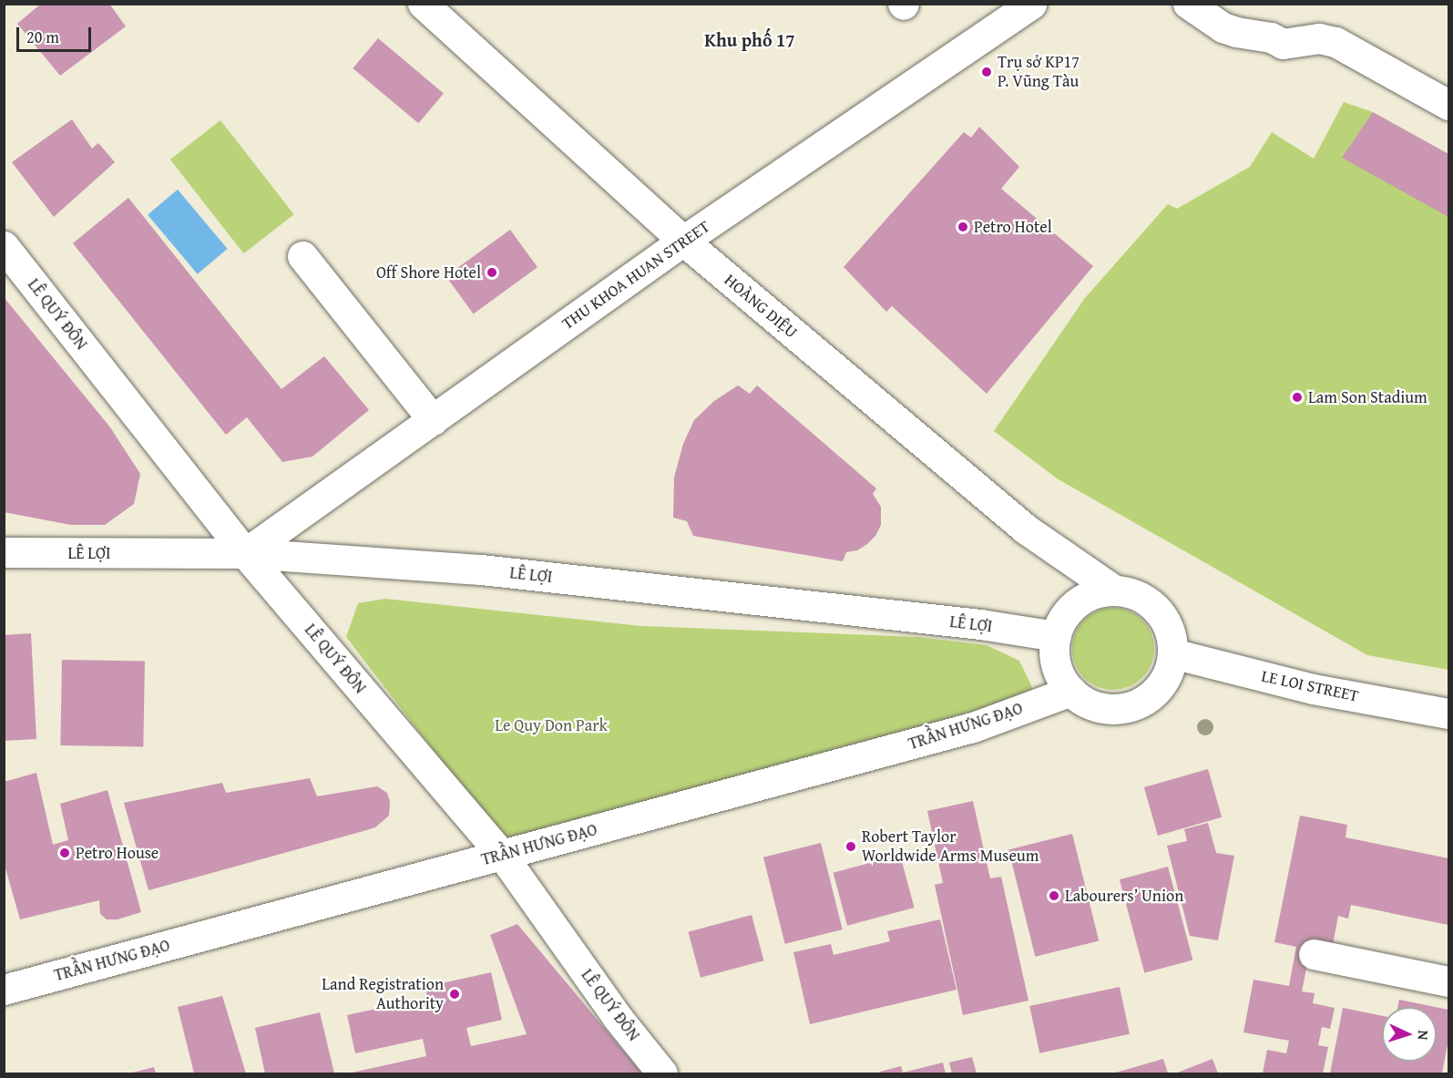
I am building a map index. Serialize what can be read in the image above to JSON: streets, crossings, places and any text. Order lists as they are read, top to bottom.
{
  "streets": {
    "street": [
      "THU KHOA HUAN STREET",
      "HOÀNG DIỆU",
      "LÊ QUÝ ĐÔN",
      "LÊ LỢI",
      "LE LOI STREET",
      "TRẦN HƯNG ĐẠO"
    ]
  },
  "crossings": [
    ["THU KHOA HUAN STREET", "HOÀNG DIỆU"],
    ["THU KHOA HUAN STREET", "LÊ QUÝ ĐÔN"],
    ["THU KHOA HUAN STREET", "LÊ LỢI"],
    ["HOÀNG DIỆU", "LÊ LỢI"],
    ["HOÀNG DIỆU", "LE LOI STREET"],
    ["HOÀNG DIỆU", "TRẦN HƯNG ĐẠO"],
    ["LÊ QUÝ ĐÔN", "LÊ LỢI"],
    ["LÊ QUÝ ĐÔN", "TRẦN HƯNG ĐẠO"],
    ["LÊ LỢI", "LE LOI STREET"],
    ["LÊ LỢI", "TRẦN HƯNG ĐẠO"],
    ["LE LOI STREET", "TRẦN HƯNG ĐẠO"]
  ],
  "districts": ["Khu phố 17"],
  "parks": ["Le Quy Don Park"],
  "places": [
    "Trụ sở KP17 P. Vũng Tàu",
    "Petro Hotel",
    "Off Shore Hotel",
    "Lam Son Stadium",
    "Robert Taylor Worldwide Arms Museum",
    "Petro House",
    "Labourers’ Union",
    "Land Registration Authority"
  ],
  "scale_bar": "20 m",
  "north": "right"
}
